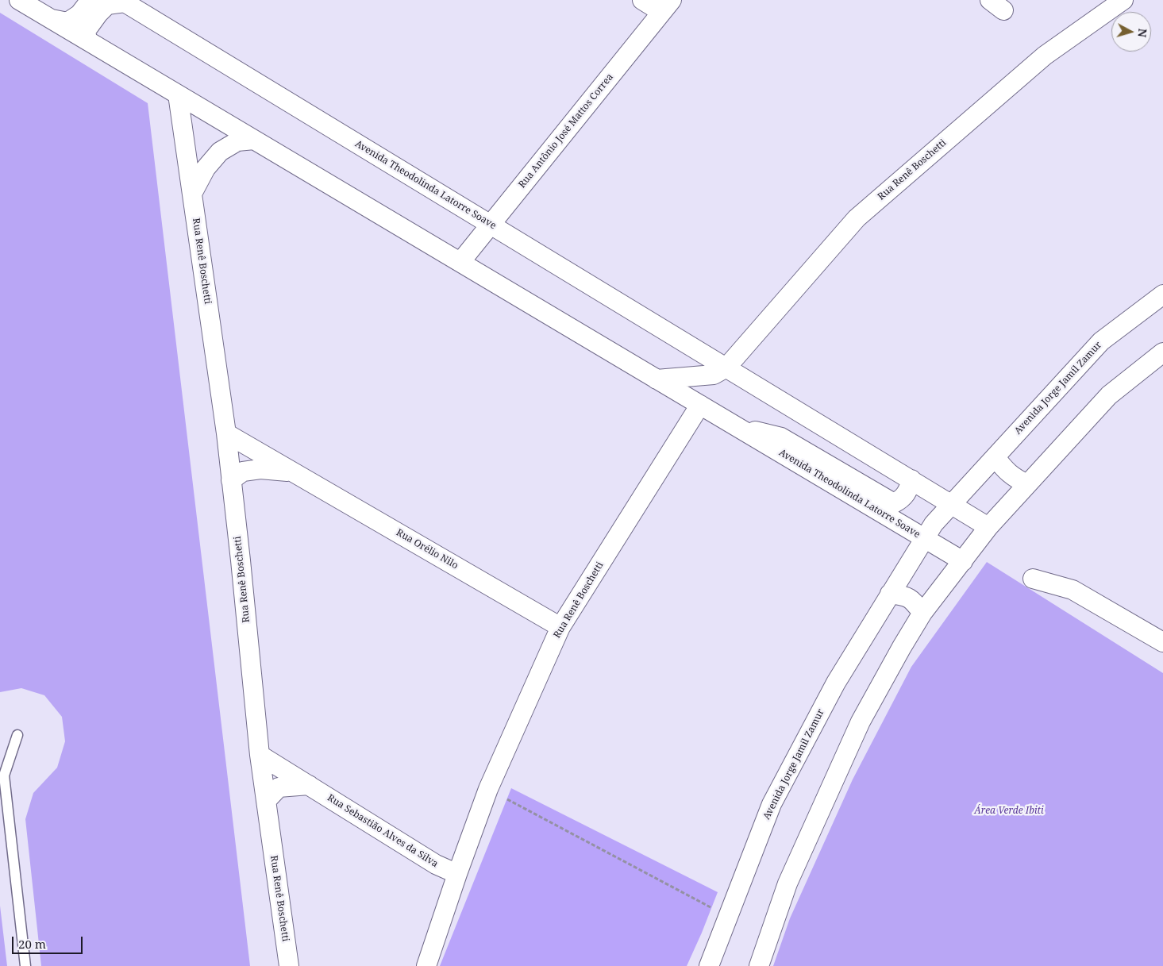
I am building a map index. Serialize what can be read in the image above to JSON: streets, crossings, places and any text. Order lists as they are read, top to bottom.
{
  "streets": {
    "street": [
      "Rua Antônio José Mattos Correa",
      "Rua Renê Boschetti",
      "Avenida Theodolinda Latorre Soave",
      "Avenida Jorge Jamil Zamur",
      "Rua Orélio Nilo",
      "Rua Sebastião Alves da Silva"
    ]
  },
  "crossings": [
    ["Rua Antônio José Mattos Correa", "Avenida Theodolinda Latorre Soave"],
    ["Rua Renê Boschetti", "Avenida Theodolinda Latorre Soave"],
    ["Rua Renê Boschetti", "Rua Orélio Nilo"],
    ["Rua Renê Boschetti", "Rua Sebastião Alves da Silva"],
    ["Avenida Theodolinda Latorre Soave", "Avenida Jorge Jamil Zamur"]
  ],
  "parks": ["Área Verde Ibiti"],
  "scale_bar": "20 m",
  "north": "right"
}
